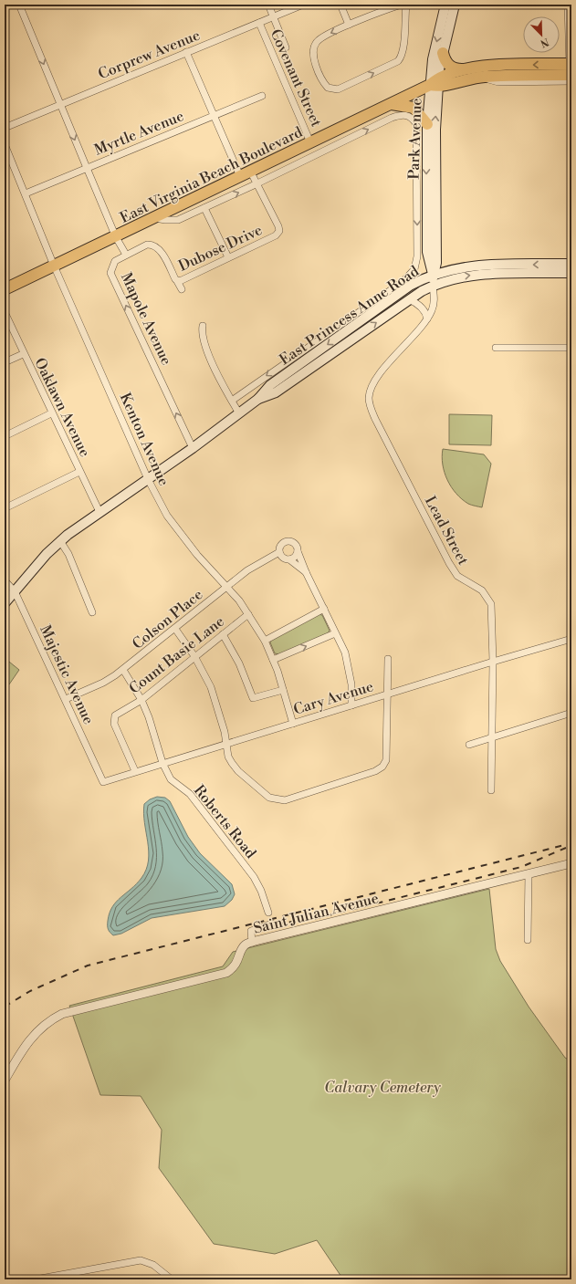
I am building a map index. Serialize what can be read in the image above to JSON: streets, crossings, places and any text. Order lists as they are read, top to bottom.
{
  "streets": {
    "main road": ["Park Avenue", "East Virginia Beach Boulevard", "East Princess Anne Road"],
    "street": [
      "Corprew Avenue",
      "Covenant Street",
      "Myrtle Avenue",
      "Dubose Drive",
      "Mapole Avenue",
      "Oaklawn Avenue",
      "Kenton Avenue",
      "Lead Street",
      "Colson Place",
      "Count Basie Lane",
      "Majestic Avenue",
      "Cary Avenue",
      "Roberts Road",
      "Saint Julian Avenue"
    ]
  },
  "crossings": [
    ["Corprew Avenue", "Covenant Street"],
    ["Corprew Avenue", "Dubose Drive"],
    ["Corprew Avenue", "Mapole Avenue"],
    ["Covenant Street", "East Virginia Beach Boulevard"],
    ["Myrtle Avenue", "Dubose Drive"],
    ["Myrtle Avenue", "Mapole Avenue"],
    ["Myrtle Avenue", "Kenton Avenue"],
    ["Park Avenue", "East Virginia Beach Boulevard"],
    ["Park Avenue", "East Princess Anne Road"],
    ["Park Avenue", "Lead Street"],
    ["East Virginia Beach Boulevard", "Dubose Drive"],
    ["East Virginia Beach Boulevard", "Mapole Avenue"],
    ["East Virginia Beach Boulevard", "Kenton Avenue"],
    ["Dubose Drive", "Mapole Avenue"],
    ["East Princess Anne Road", "Mapole Avenue"],
    ["East Princess Anne Road", "Oaklawn Avenue"],
    ["East Princess Anne Road", "Kenton Avenue"],
    ["East Princess Anne Road", "Lead Street"],
    ["East Princess Anne Road", "Majestic Avenue"],
    ["Kenton Avenue", "Colson Place"],
    ["Kenton Avenue", "Count Basie Lane"],
    ["Kenton Avenue", "Cary Avenue"],
    ["Lead Street", "Cary Avenue"],
    ["Colson Place", "Majestic Avenue"],
    ["Colson Place", "Roberts Road"],
    ["Count Basie Lane", "Cary Avenue"],
    ["Count Basie Lane", "Roberts Road"],
    ["Majestic Avenue", "Cary Avenue"],
    ["Cary Avenue", "Roberts Road"]
  ],
  "parks": ["Calvary Cemetery"],
  "north": "bottom right"
}
